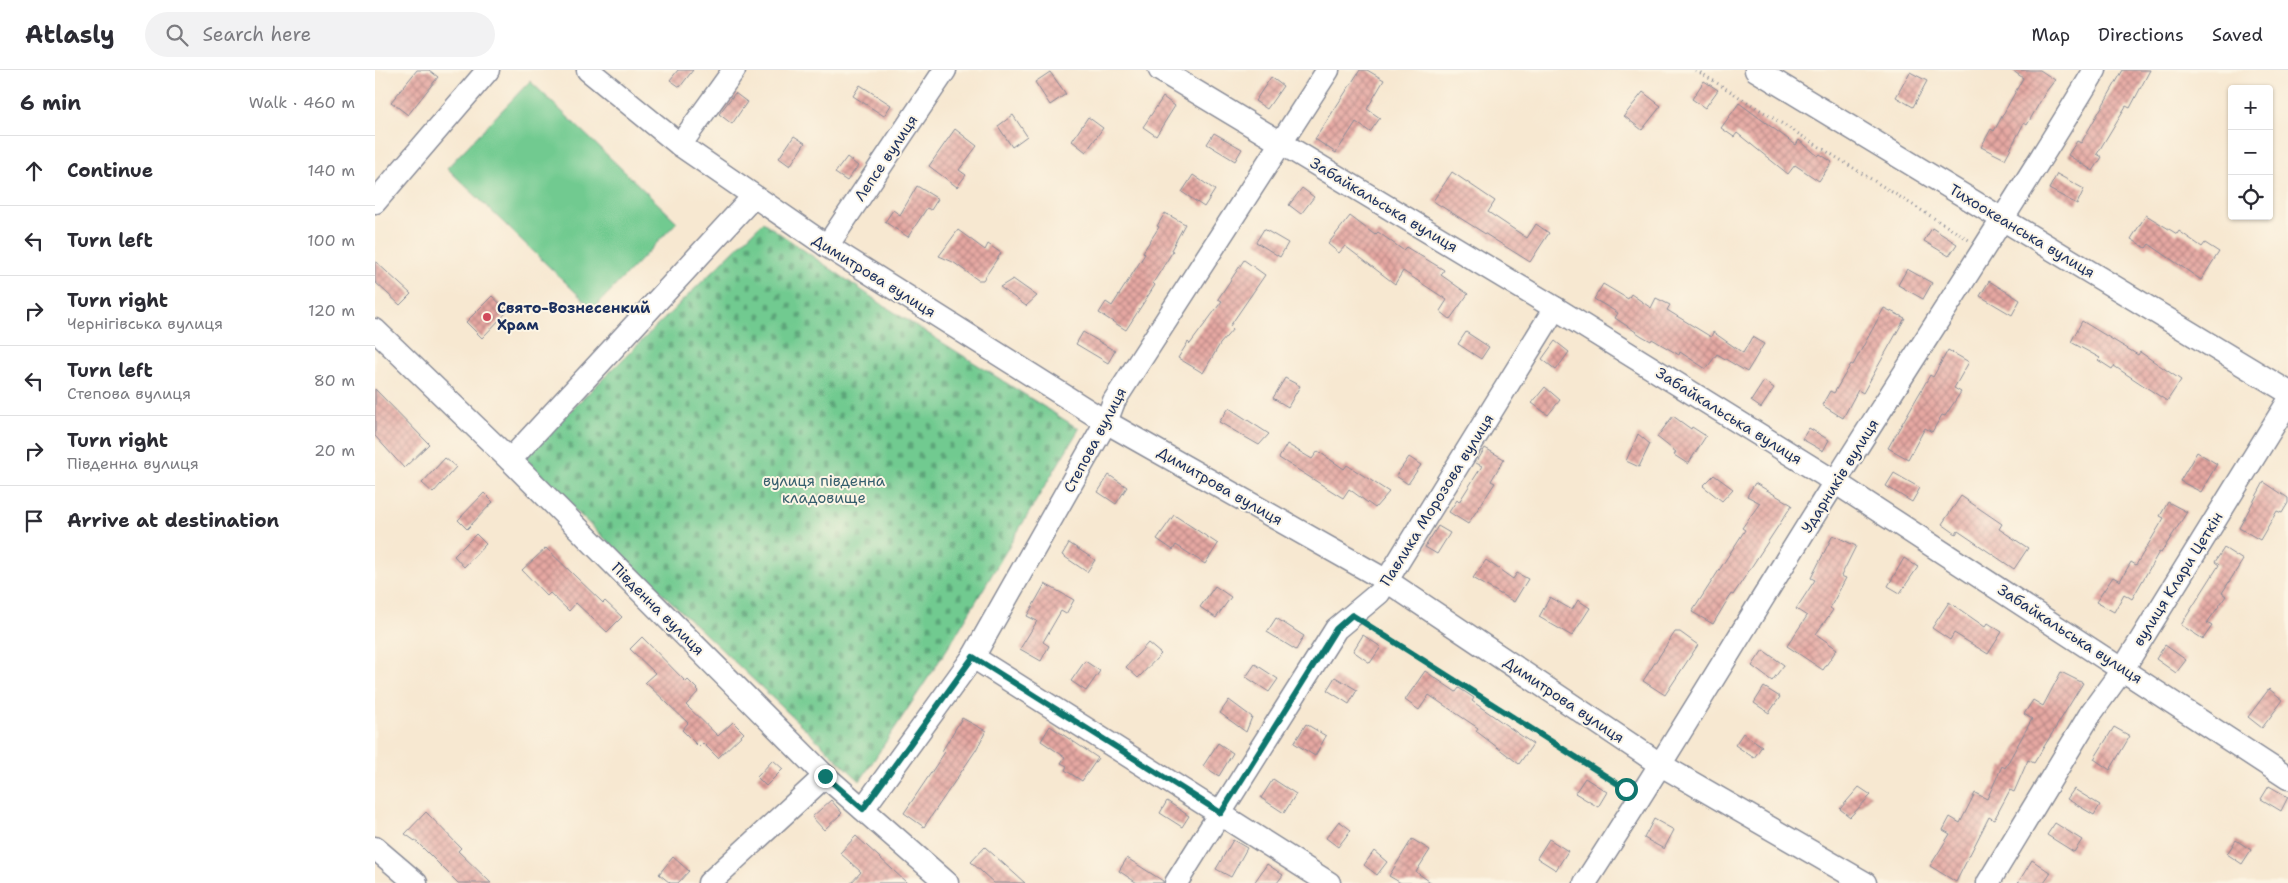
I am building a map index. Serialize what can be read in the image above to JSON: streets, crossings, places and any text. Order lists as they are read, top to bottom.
{
  "streets": {
    "street": [
      "Лепсе вулиця",
      "Забайкальська вулиця",
      "Тихоокеанська вулиця",
      "Димитрова вулиця",
      "Степова вулиця",
      "Ударників вулиця",
      "Павлика Морозова вулиця",
      "вулиця Клари Цеткін",
      "Південна вулиця"
    ]
  },
  "crossings": [
    ["Лепсе вулиця", "Димитрова вулиця"],
    ["Забайкальська вулиця", "Степова вулиця"],
    ["Забайкальська вулиця", "Ударників вулиця"],
    ["Забайкальська вулиця", "Павлика Морозова вулиця"],
    ["Забайкальська вулиця", "вулиця Клари Цеткін"],
    ["Тихоокеанська вулиця", "Ударників вулиця"],
    ["Димитрова вулиця", "Степова вулиця"],
    ["Димитрова вулиця", "Ударників вулиця"],
    ["Димитрова вулиця", "Павлика Морозова вулиця"],
    ["Степова вулиця", "Південна вулиця"]
  ],
  "parks": ["вулиця південна кладовище"],
  "places": ["Свято-Вознесенкий Храм"],
  "page": {
    "header": "Atlasly",
    "search": "Search here",
    "nav": ["Map", "Directions", "Saved"],
    "heading": ["6 min", "Walk · 460 m"],
    "map_buttons": ["+", "−"],
    "list": [
      ["Continue", "140 m"],
      ["Turn left", "100 m"],
      ["Turn right", "Чернігівська вулиця", "120 m"],
      ["Turn left", "Степова вулиця", "80 m"],
      ["Turn right", "Південна вулиця", "20 m"],
      "Arrive at destination"
    ]
  }
}
